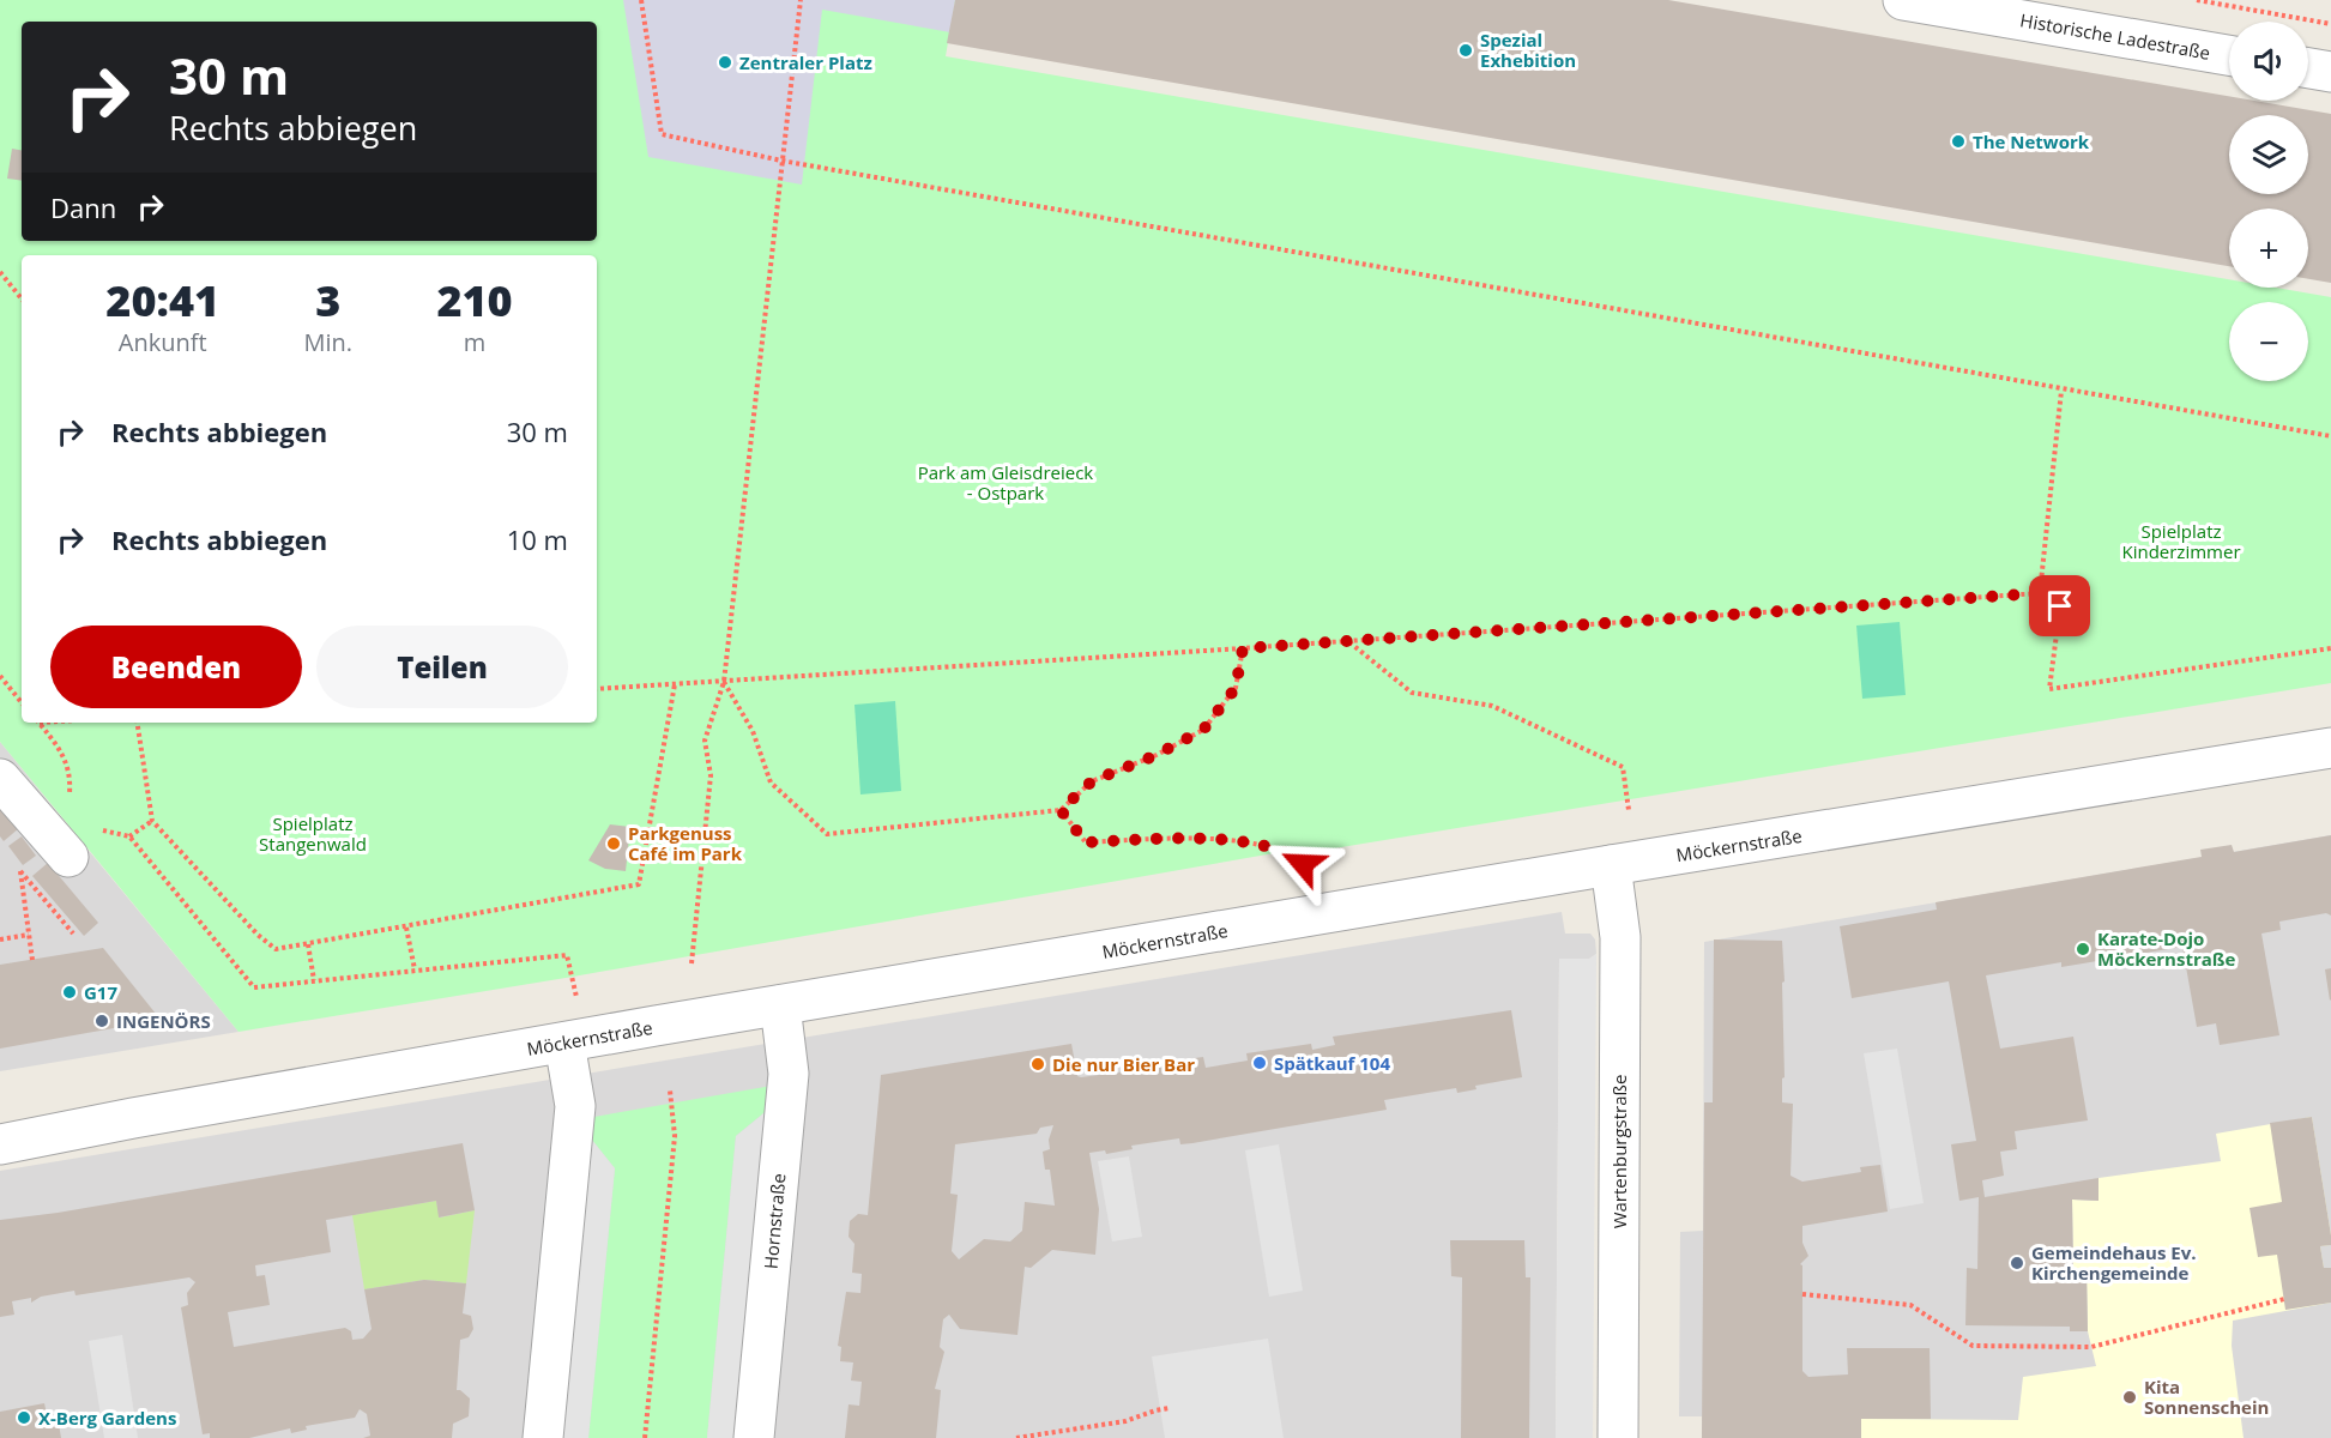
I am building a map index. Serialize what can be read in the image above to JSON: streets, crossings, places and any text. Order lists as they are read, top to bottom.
{
  "streets": {
    "street": [
      "Historische Ladestraße",
      "Möckernstraße",
      "Wartenburgstraße",
      "Hornstraße"
    ]
  },
  "crossings": [
    ["Möckernstraße", "Wartenburgstraße"],
    ["Möckernstraße", "Hornstraße"]
  ],
  "parks": ["Park am Gleisdreieck - Ostpark", "Spielplatz Kinderzimmer", "Spielplatz Stangenwald"],
  "places": [
    "Spezial Exhebition",
    "Zentraler Platz",
    "The Network",
    "Parkgenuss Café im Park",
    "Karate-Dojo Möckernstraße",
    "G17",
    "INGENÖRS",
    "Spätkauf 104",
    "Die nur Bier Bar",
    "Gemeindehaus Ev. Kirchengemeinde",
    "Kita Sonnenschein",
    "X-Berg Gardens"
  ],
  "page": {
    "map_buttons": ["+", "−"],
    "turn": ["30 m", "Rechts abbiegen"],
    "then": "Dann",
    "eta": [
      "20:41",
      "Ankunft",
      "3",
      "Min.",
      "210",
      "m"
    ],
    "list": [
      {
        "name": "Rechts abbiegen",
        "value": "30 m"
      },
      {
        "name": "Rechts abbiegen",
        "value": "10 m"
      }
    ],
    "buttons": ["Beenden", "Teilen"]
  }
}
